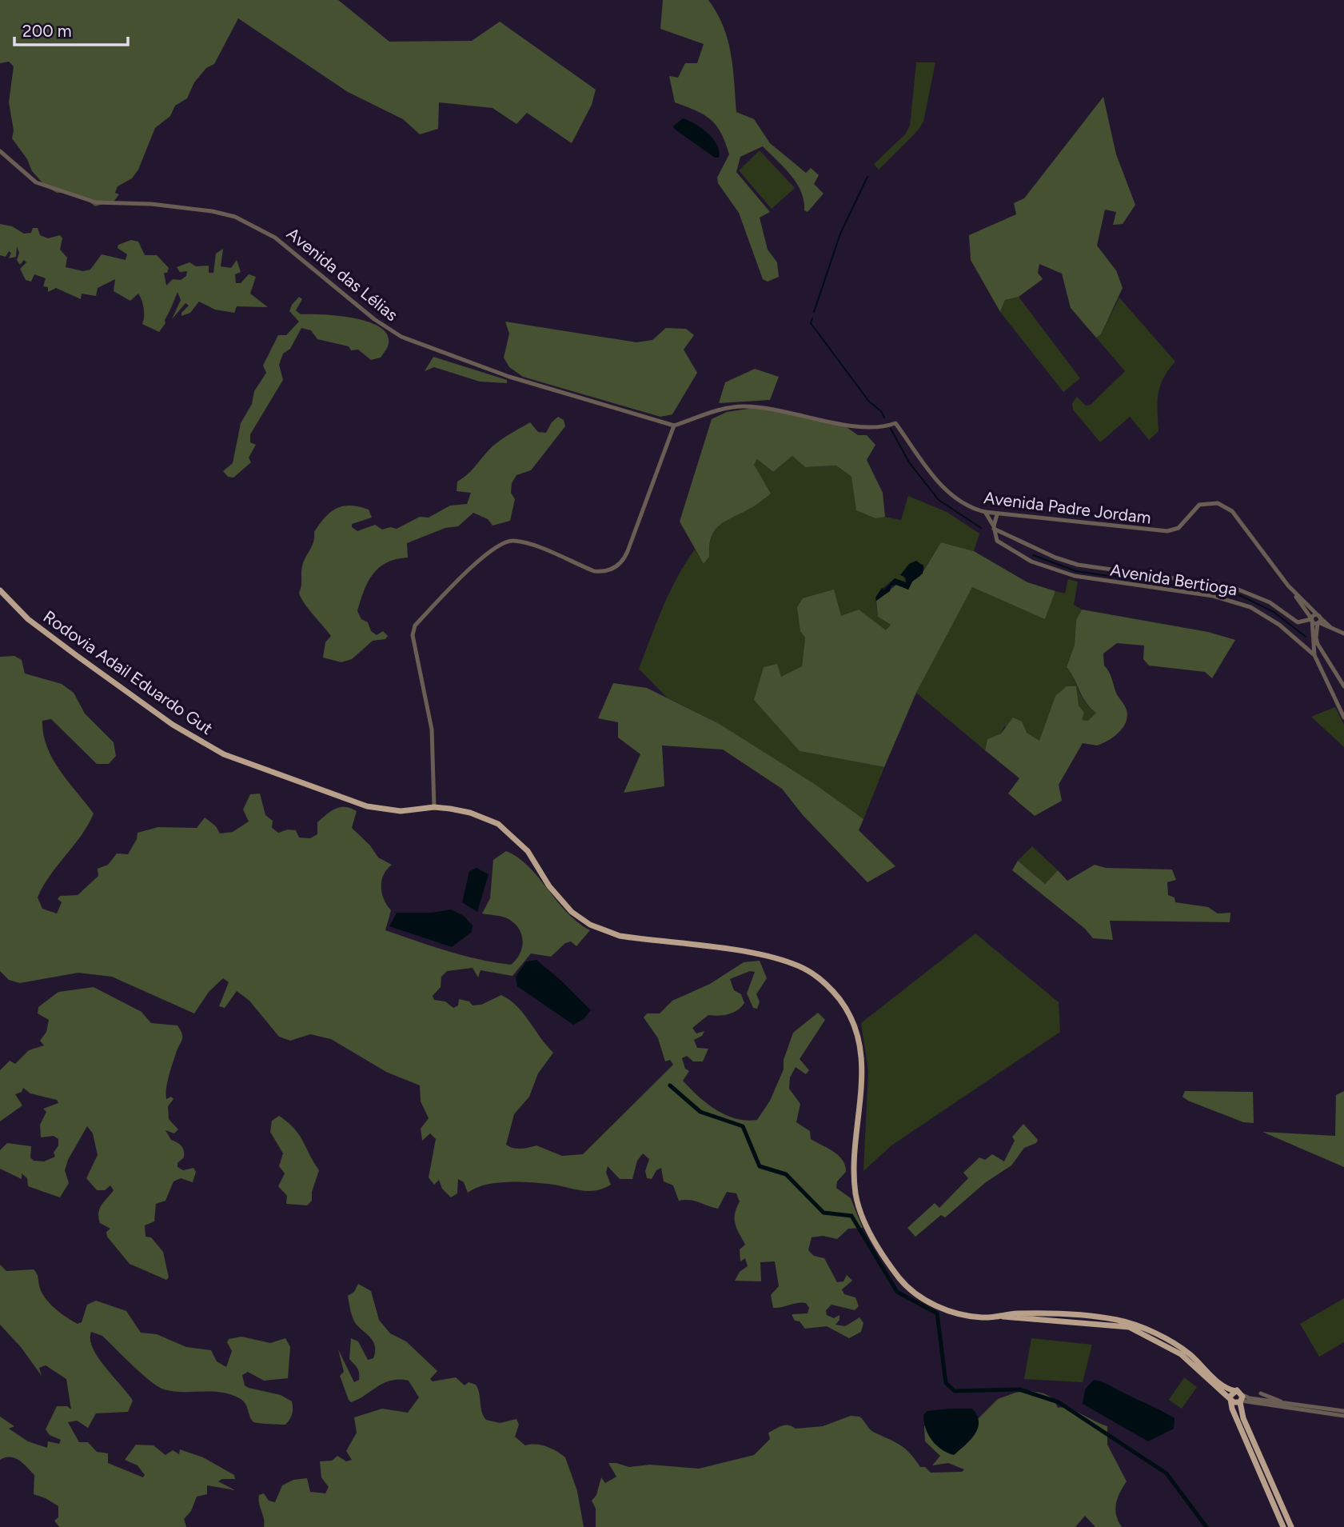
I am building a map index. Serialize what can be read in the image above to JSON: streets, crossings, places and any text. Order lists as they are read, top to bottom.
{
  "streets": {
    "main road": ["Rodovia Adail Eduardo Gut"],
    "street": ["Avenida das Lélias", "Avenida Padre Jordam", "Avenida Bertioga"]
  },
  "crossings": [
    ["Avenida das Lélias", "Avenida Padre Jordam"]
  ],
  "scale_bar": "200 m"
}
